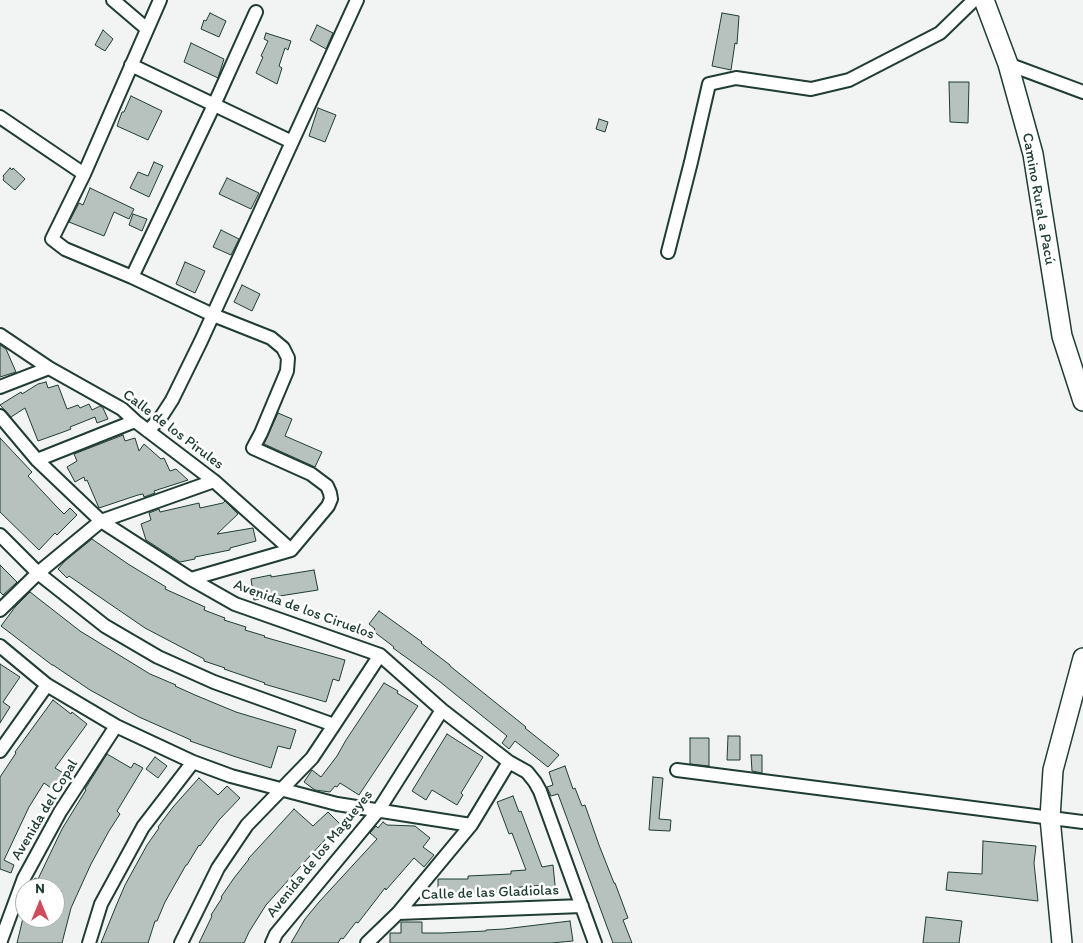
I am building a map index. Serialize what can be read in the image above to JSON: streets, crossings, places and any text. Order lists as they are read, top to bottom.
{
  "streets": {
    "street": [
      "Camino Rural a Pacú",
      "Calle de los Pirules",
      "Avenida de los Ciruelos",
      "Avenida del Copal",
      "Avenida de los Magueyes",
      "Calle de las Gladiolas"
    ]
  },
  "crossings": [
    ["Avenida de los Ciruelos", "Avenida de los Magueyes"],
    ["Avenida de los Ciruelos", "Calle de las Gladiolas"]
  ],
  "north": "top"
}
